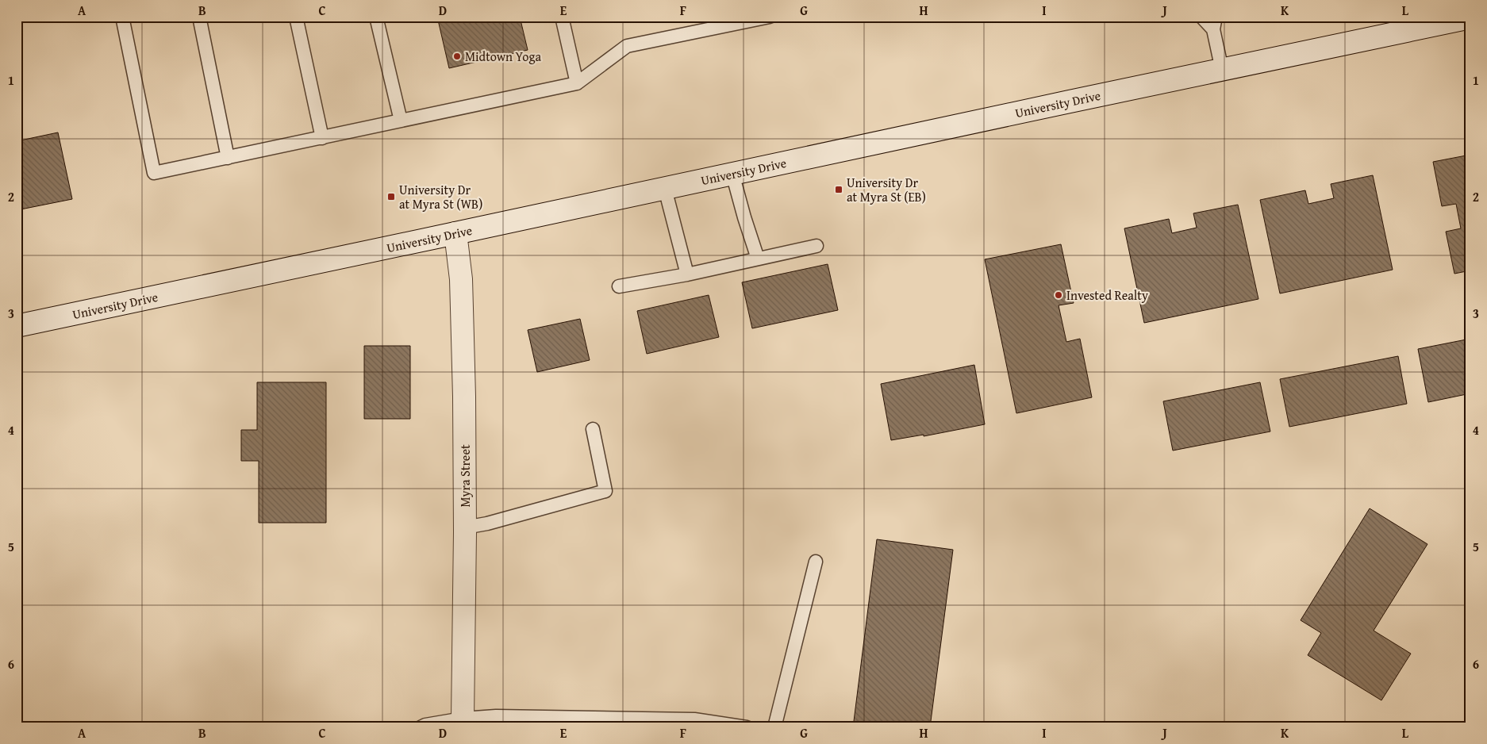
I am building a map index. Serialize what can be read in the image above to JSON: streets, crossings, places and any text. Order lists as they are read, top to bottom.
{
  "streets": {
    "main road": ["University Drive", "Myra Street"]
  },
  "crossings": [
    ["University Drive", "Myra Street"]
  ],
  "places": {
    "other": ["Midtown Yoga", "Invested Realty"],
    "transit": ["University Dr at Myra St (EB)", "University Dr at Myra St (WB)"]
  },
  "grid": {
    "columns": [
      "A",
      "B",
      "C",
      "D",
      "E",
      "F",
      "G",
      "H",
      "I",
      "J",
      "K",
      "L"
    ],
    "rows": [
      "1",
      "2",
      "3",
      "4",
      "5",
      "6"
    ]
  }
}
